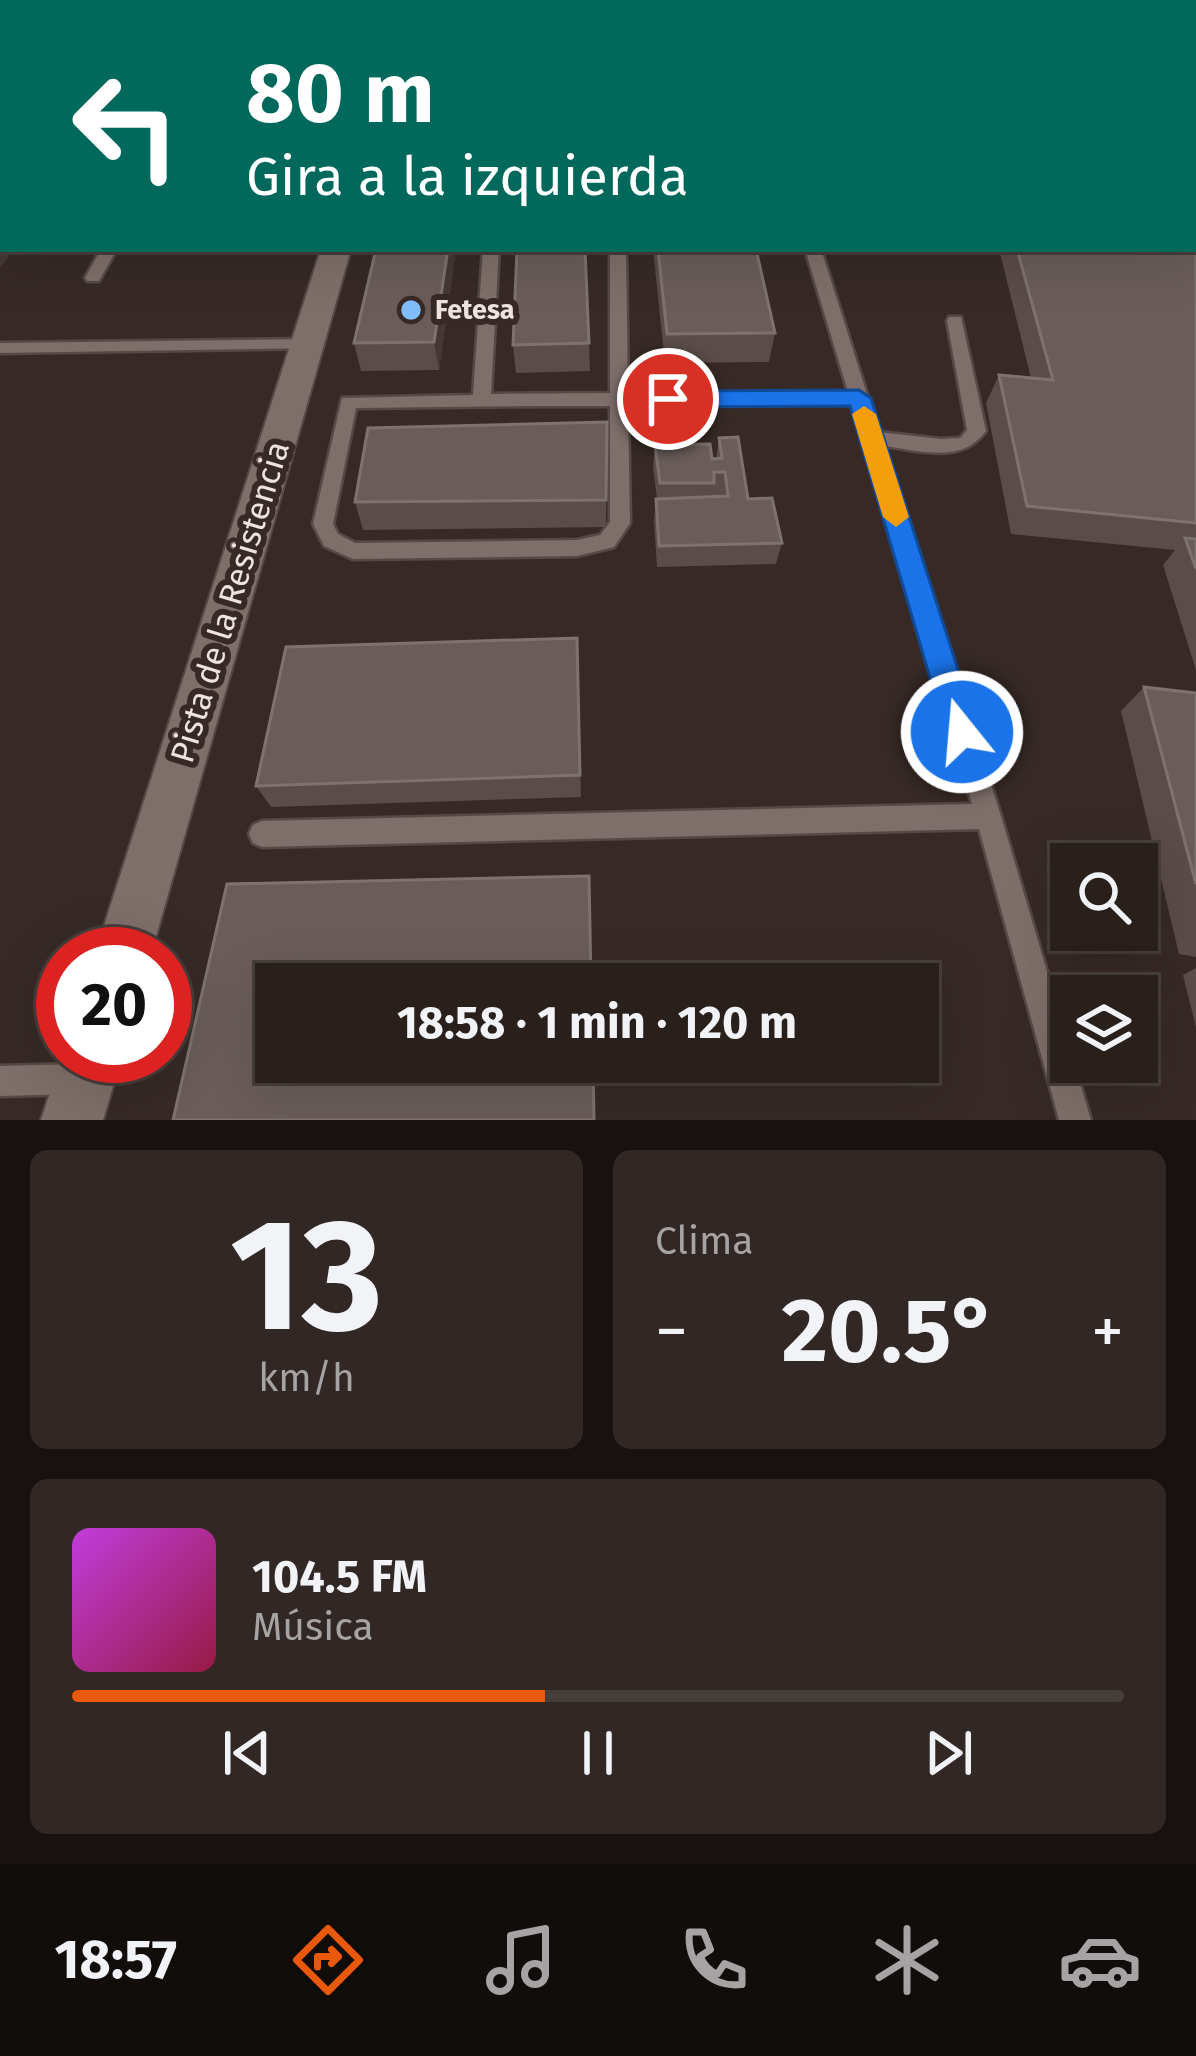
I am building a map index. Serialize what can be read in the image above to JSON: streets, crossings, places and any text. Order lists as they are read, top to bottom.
{
  "streets": {
    "street": ["Pista de la Resistencia"]
  },
  "places": ["Fetesa"],
  "page": {
    "turn": ["80 m", "Gira a la izquierda"],
    "limit": "20",
    "trip": "18:58 · 1 min · 120 m",
    "tile": [
      ["13", "km/h"],
      "Clima"
    ],
    "heat": ["−", "20.5°", "+"],
    "song": ["104.5 FM", "Música"],
    "tabs": "18:57"
  }
}
